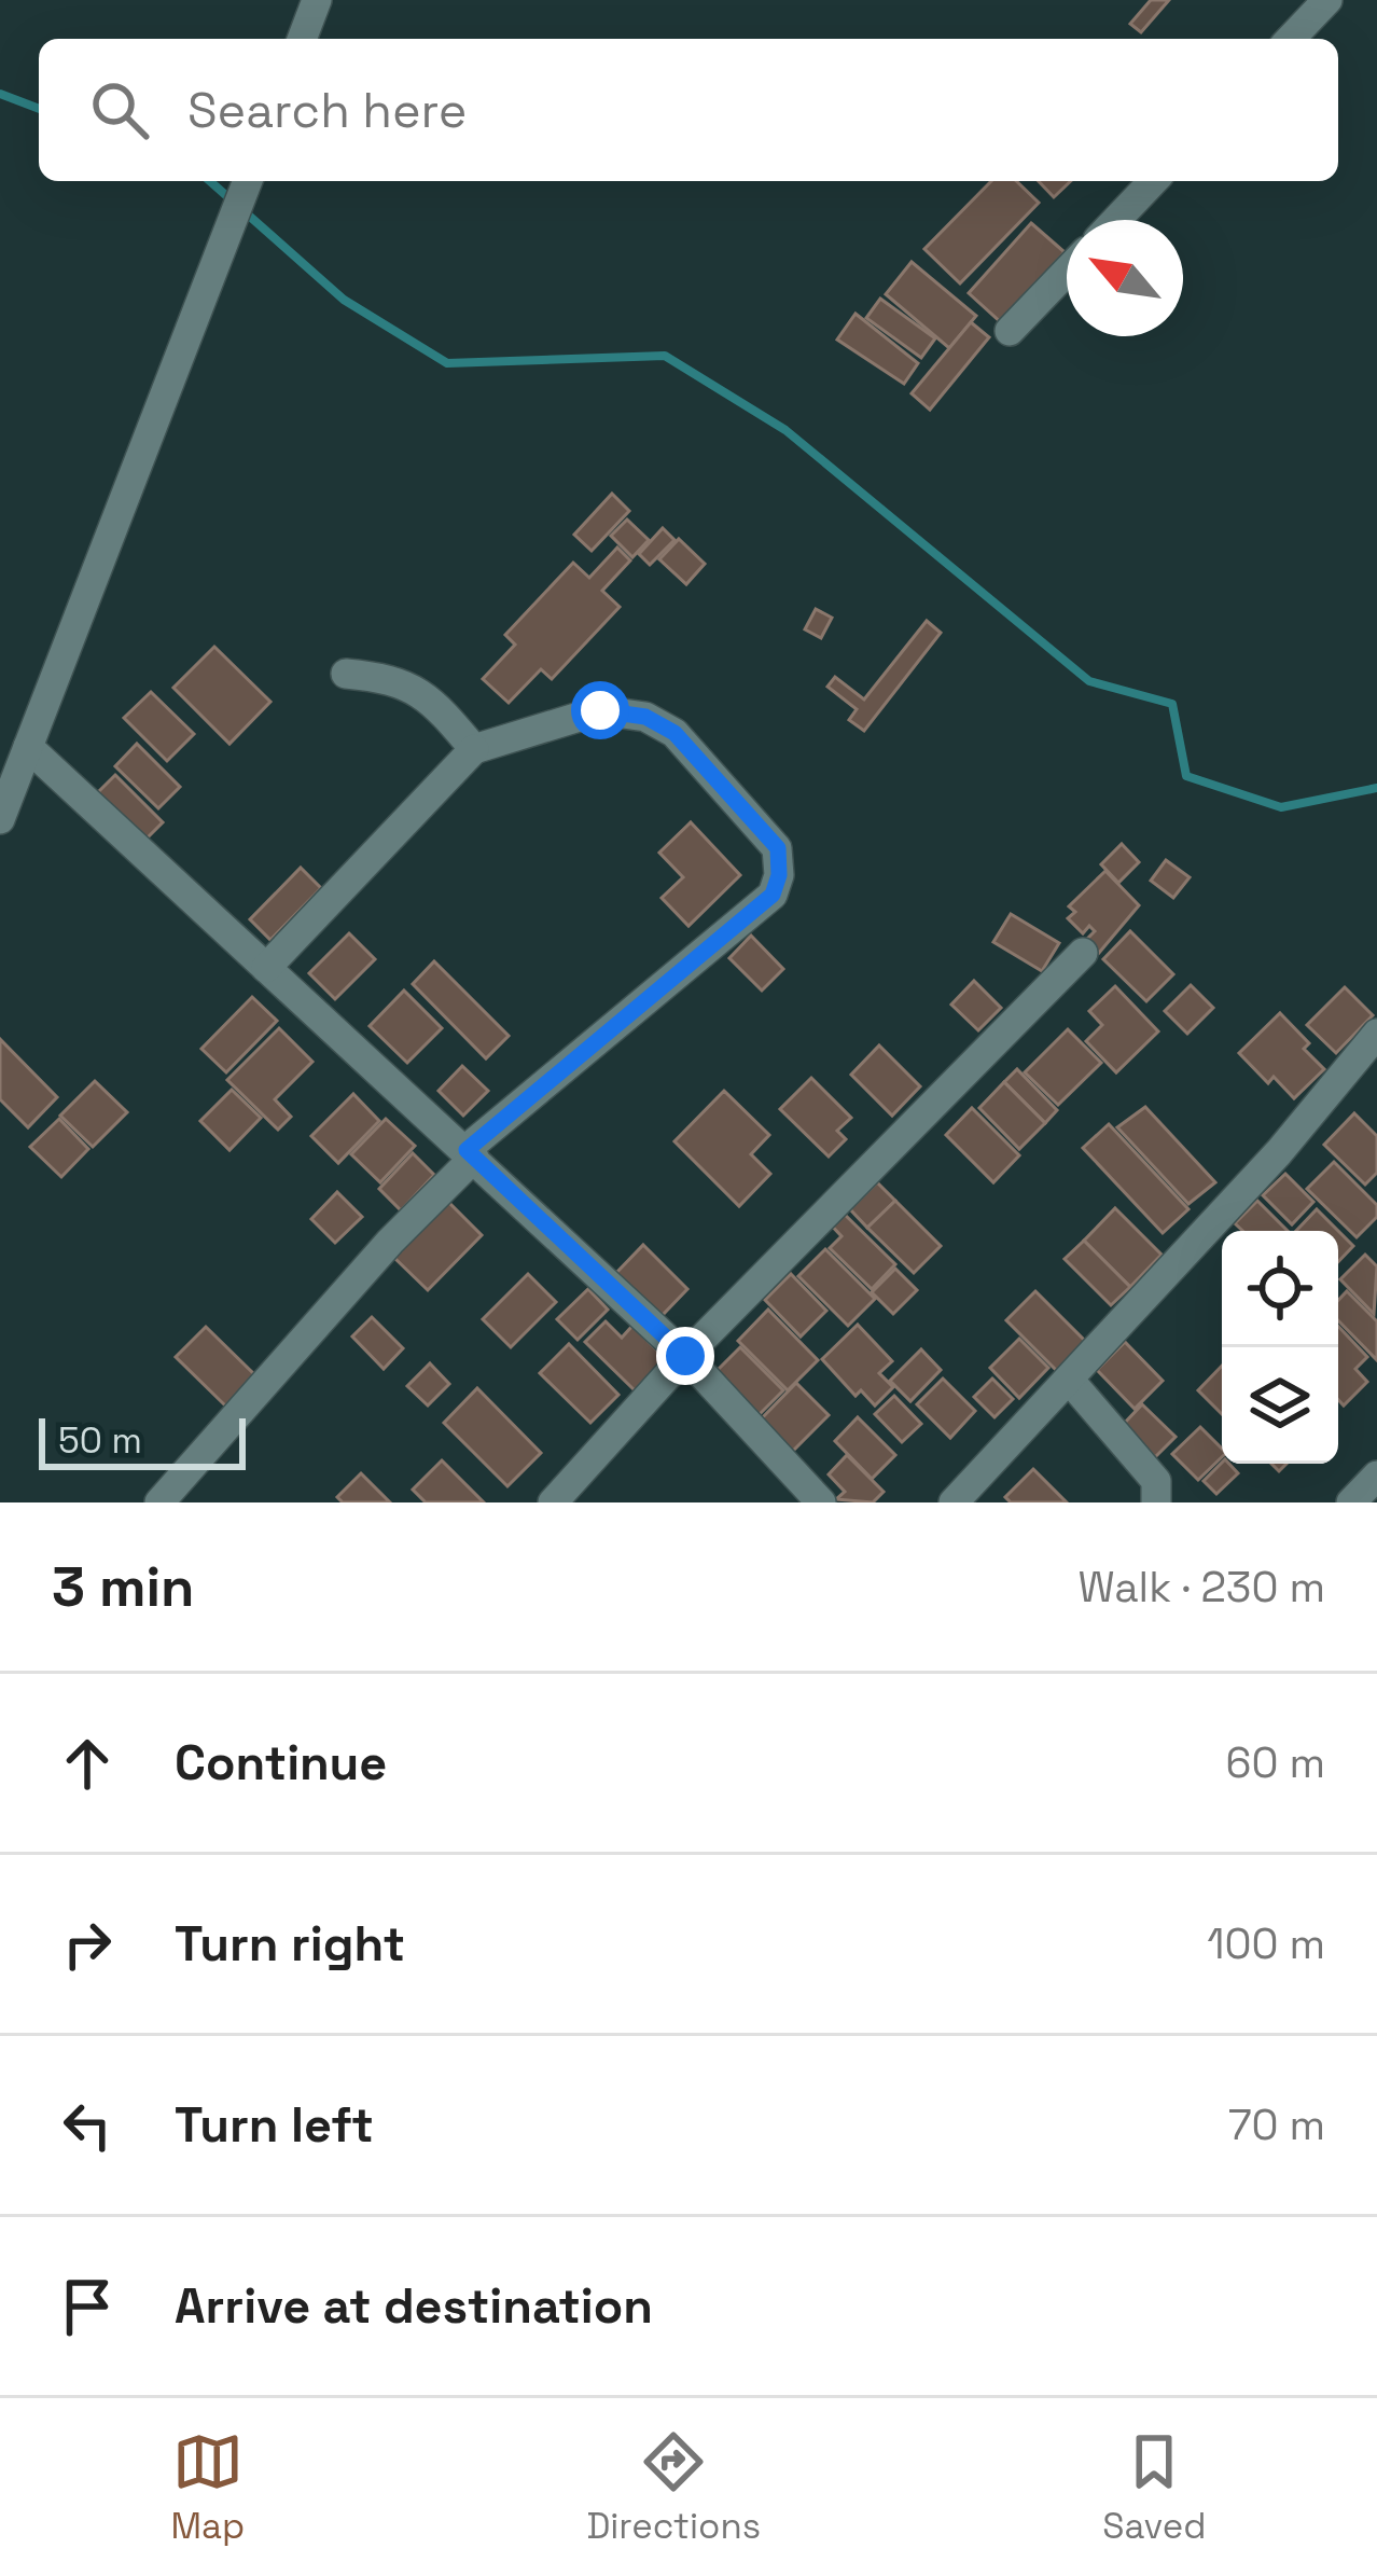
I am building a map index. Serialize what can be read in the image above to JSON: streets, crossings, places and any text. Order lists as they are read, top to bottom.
{
  "scale_bar": "50 m",
  "north": "top left",
  "page": {
    "search": "Search here",
    "scale": "50 m",
    "heading": ["3 min", "Walk · 230 m"],
    "list": [
      ["Continue", "60 m"],
      ["Turn right", "100 m"],
      ["Turn left", "70 m"],
      "Arrive at destination"
    ],
    "nav": ["Map", "Directions", "Saved"]
  }
}
